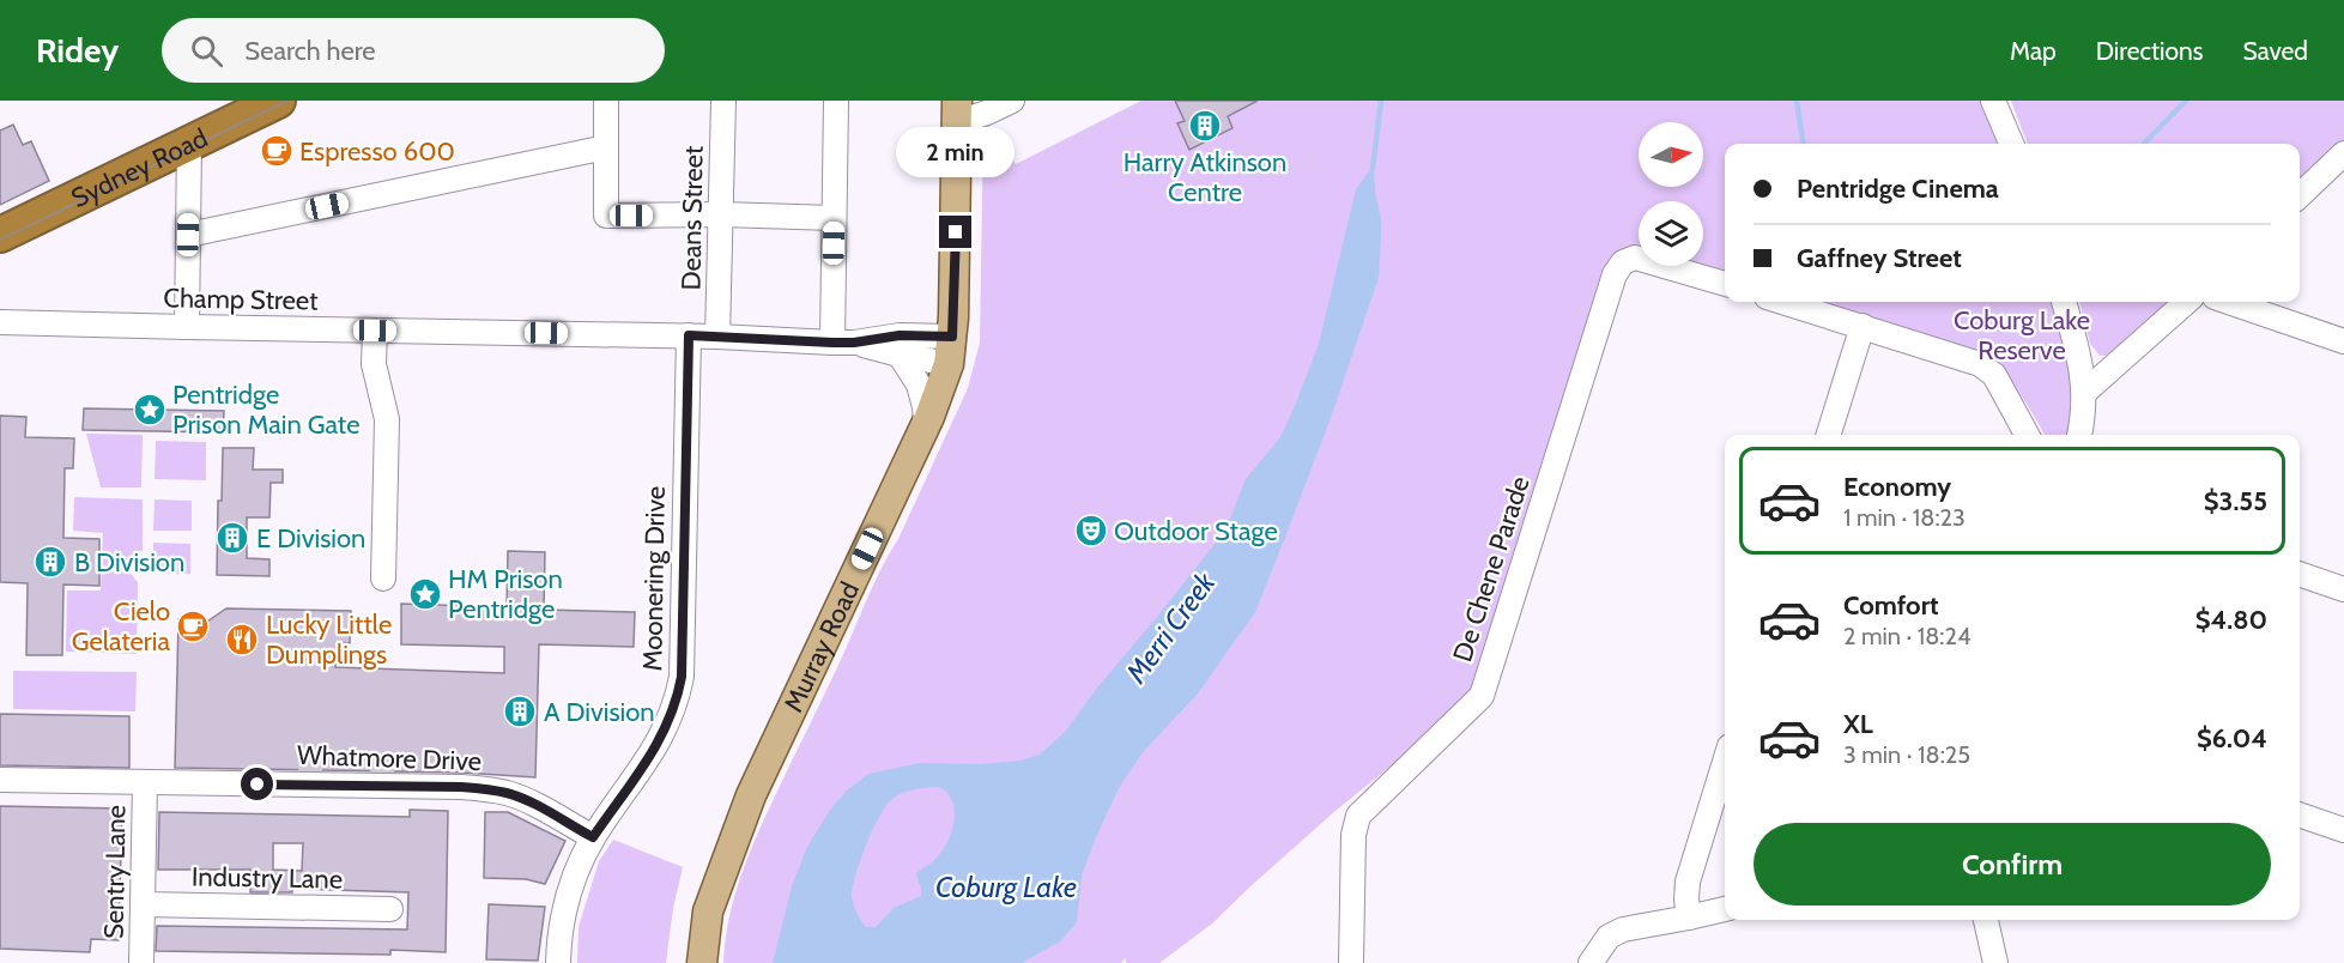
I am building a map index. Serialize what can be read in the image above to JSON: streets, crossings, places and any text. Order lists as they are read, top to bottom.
{
  "streets": {
    "highway": ["Sydney Road"],
    "main road": ["Murray Road"],
    "street": [
      "Deans Street",
      "Champ Street",
      "De Chene Parade",
      "Moonering Drive",
      "Whatmore Drive",
      "Sentry Lane",
      "Industry Lane"
    ]
  },
  "crossings": [
    ["Deans Street", "Champ Street"],
    ["Champ Street", "Moonering Drive"],
    ["Champ Street", "Murray Road"],
    ["Moonering Drive", "Whatmore Drive"],
    ["Whatmore Drive", "Sentry Lane"],
    ["Sentry Lane", "Industry Lane"]
  ],
  "water": ["Merri Creek", "Coburg Lake"],
  "parks": ["Coburg Lake Reserve"],
  "places": {
    "building": [
      "Harry Atkinson Centre",
      "E Division",
      "B Division",
      "A Division"
    ],
    "cafe": ["Espresso 600", "Cielo Gelateria"],
    "place": ["Pentridge Prison Main Gate", "HM Prison Pentridge"],
    "theatre": ["Outdoor Stage"],
    "restaurant": ["Lucky Little Dumplings"]
  },
  "north": "right",
  "page": {
    "header": "Ridey",
    "search": "Search here",
    "nav": ["Map", "Directions", "Saved"],
    "bubble": "2 min",
    "banner": ["Pentridge Cinema", "Gaffney Street"],
    "list": [
      {
        "name": "Economy",
        "note": "1 min · 18:23",
        "value": "$3.55"
      },
      {
        "name": "Comfort",
        "note": "2 min · 18:24",
        "value": "$4.80"
      },
      {
        "name": "XL",
        "note": "3 min · 18:25",
        "value": "$6.04"
      }
    ],
    "buttons": "Confirm"
  }
}
